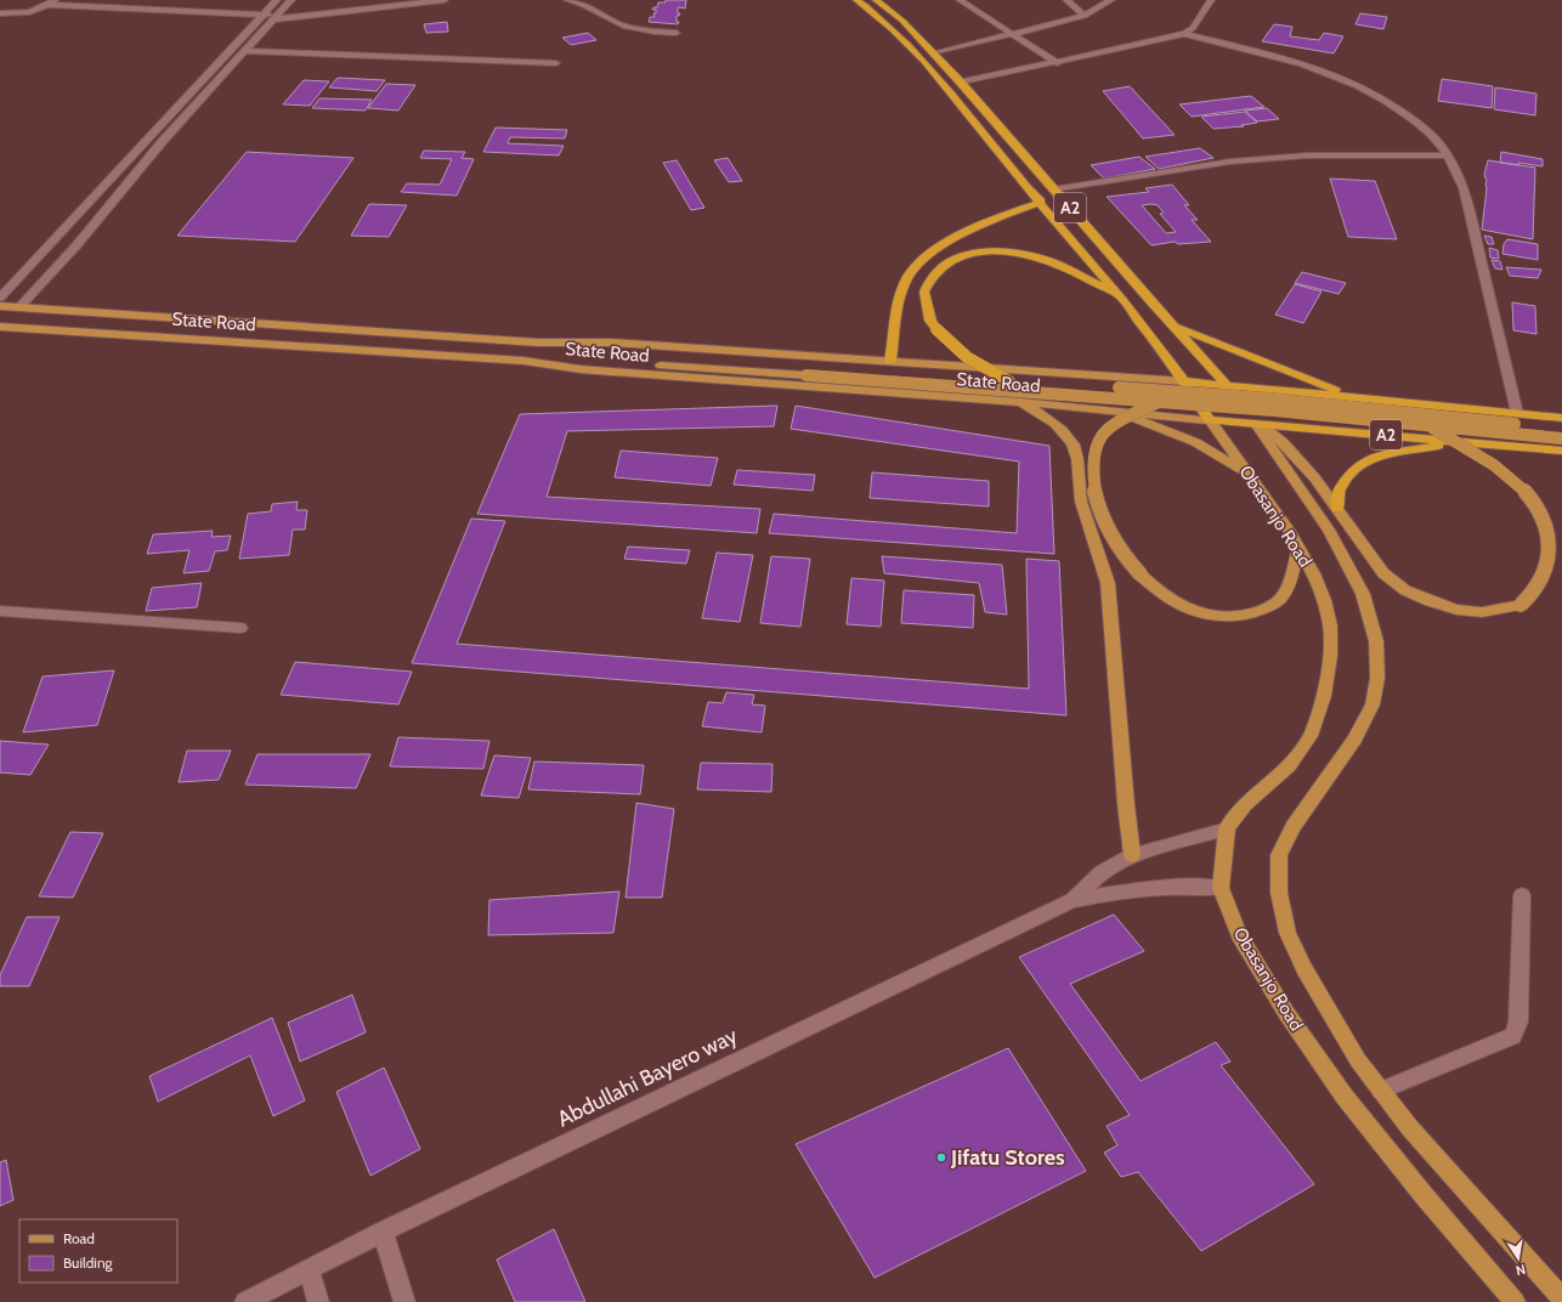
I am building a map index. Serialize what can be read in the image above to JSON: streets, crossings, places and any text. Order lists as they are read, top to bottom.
{
  "streets": {
    "highway": ["A2"],
    "main road": ["State Road", "Obasanjo Road"],
    "street": ["Abdullahi Bayero way"]
  },
  "crossings": [
    ["A2", "State Road"],
    ["A2", "Obasanjo Road"],
    ["State Road", "Obasanjo Road"]
  ],
  "places": ["Jifatu Stores"],
  "legend": ["Road", "Building"],
  "north": "bottom"
}
